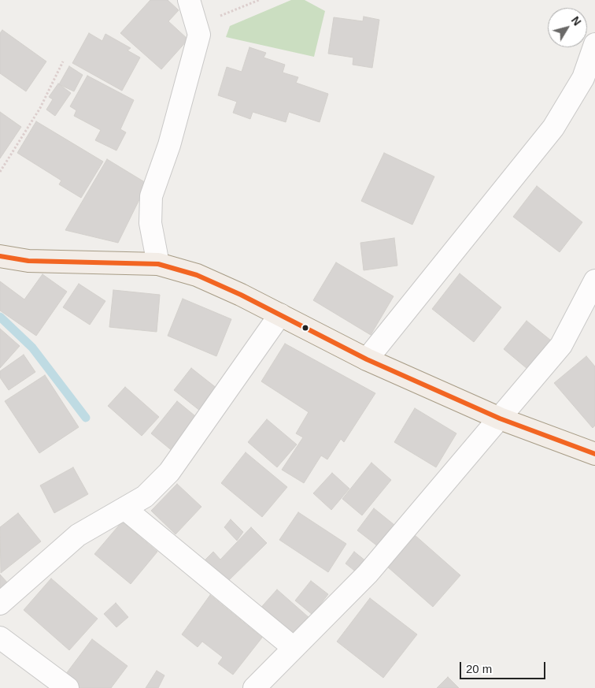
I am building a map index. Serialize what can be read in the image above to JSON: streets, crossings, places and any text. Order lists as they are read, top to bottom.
{
  "scale_bar": "20 m",
  "north": "top right"
}
